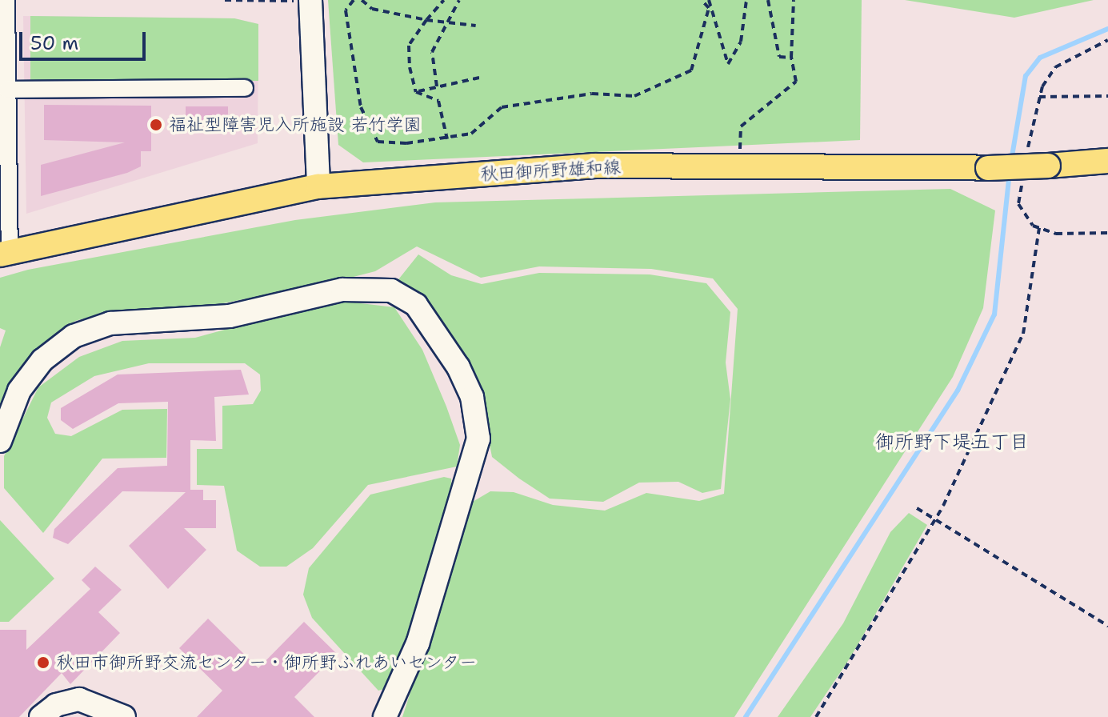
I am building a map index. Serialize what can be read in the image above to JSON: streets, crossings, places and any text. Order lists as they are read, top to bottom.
{
  "streets": {
    "main road": ["秋田御所野雄和線"]
  },
  "districts": ["御所野下堤五丁目"],
  "places": ["福祉型障害児入所施設 若竹学園", "秋田市御所野交流センター・御所野ふれあいセンター"],
  "scale_bar": "50 m"
}
